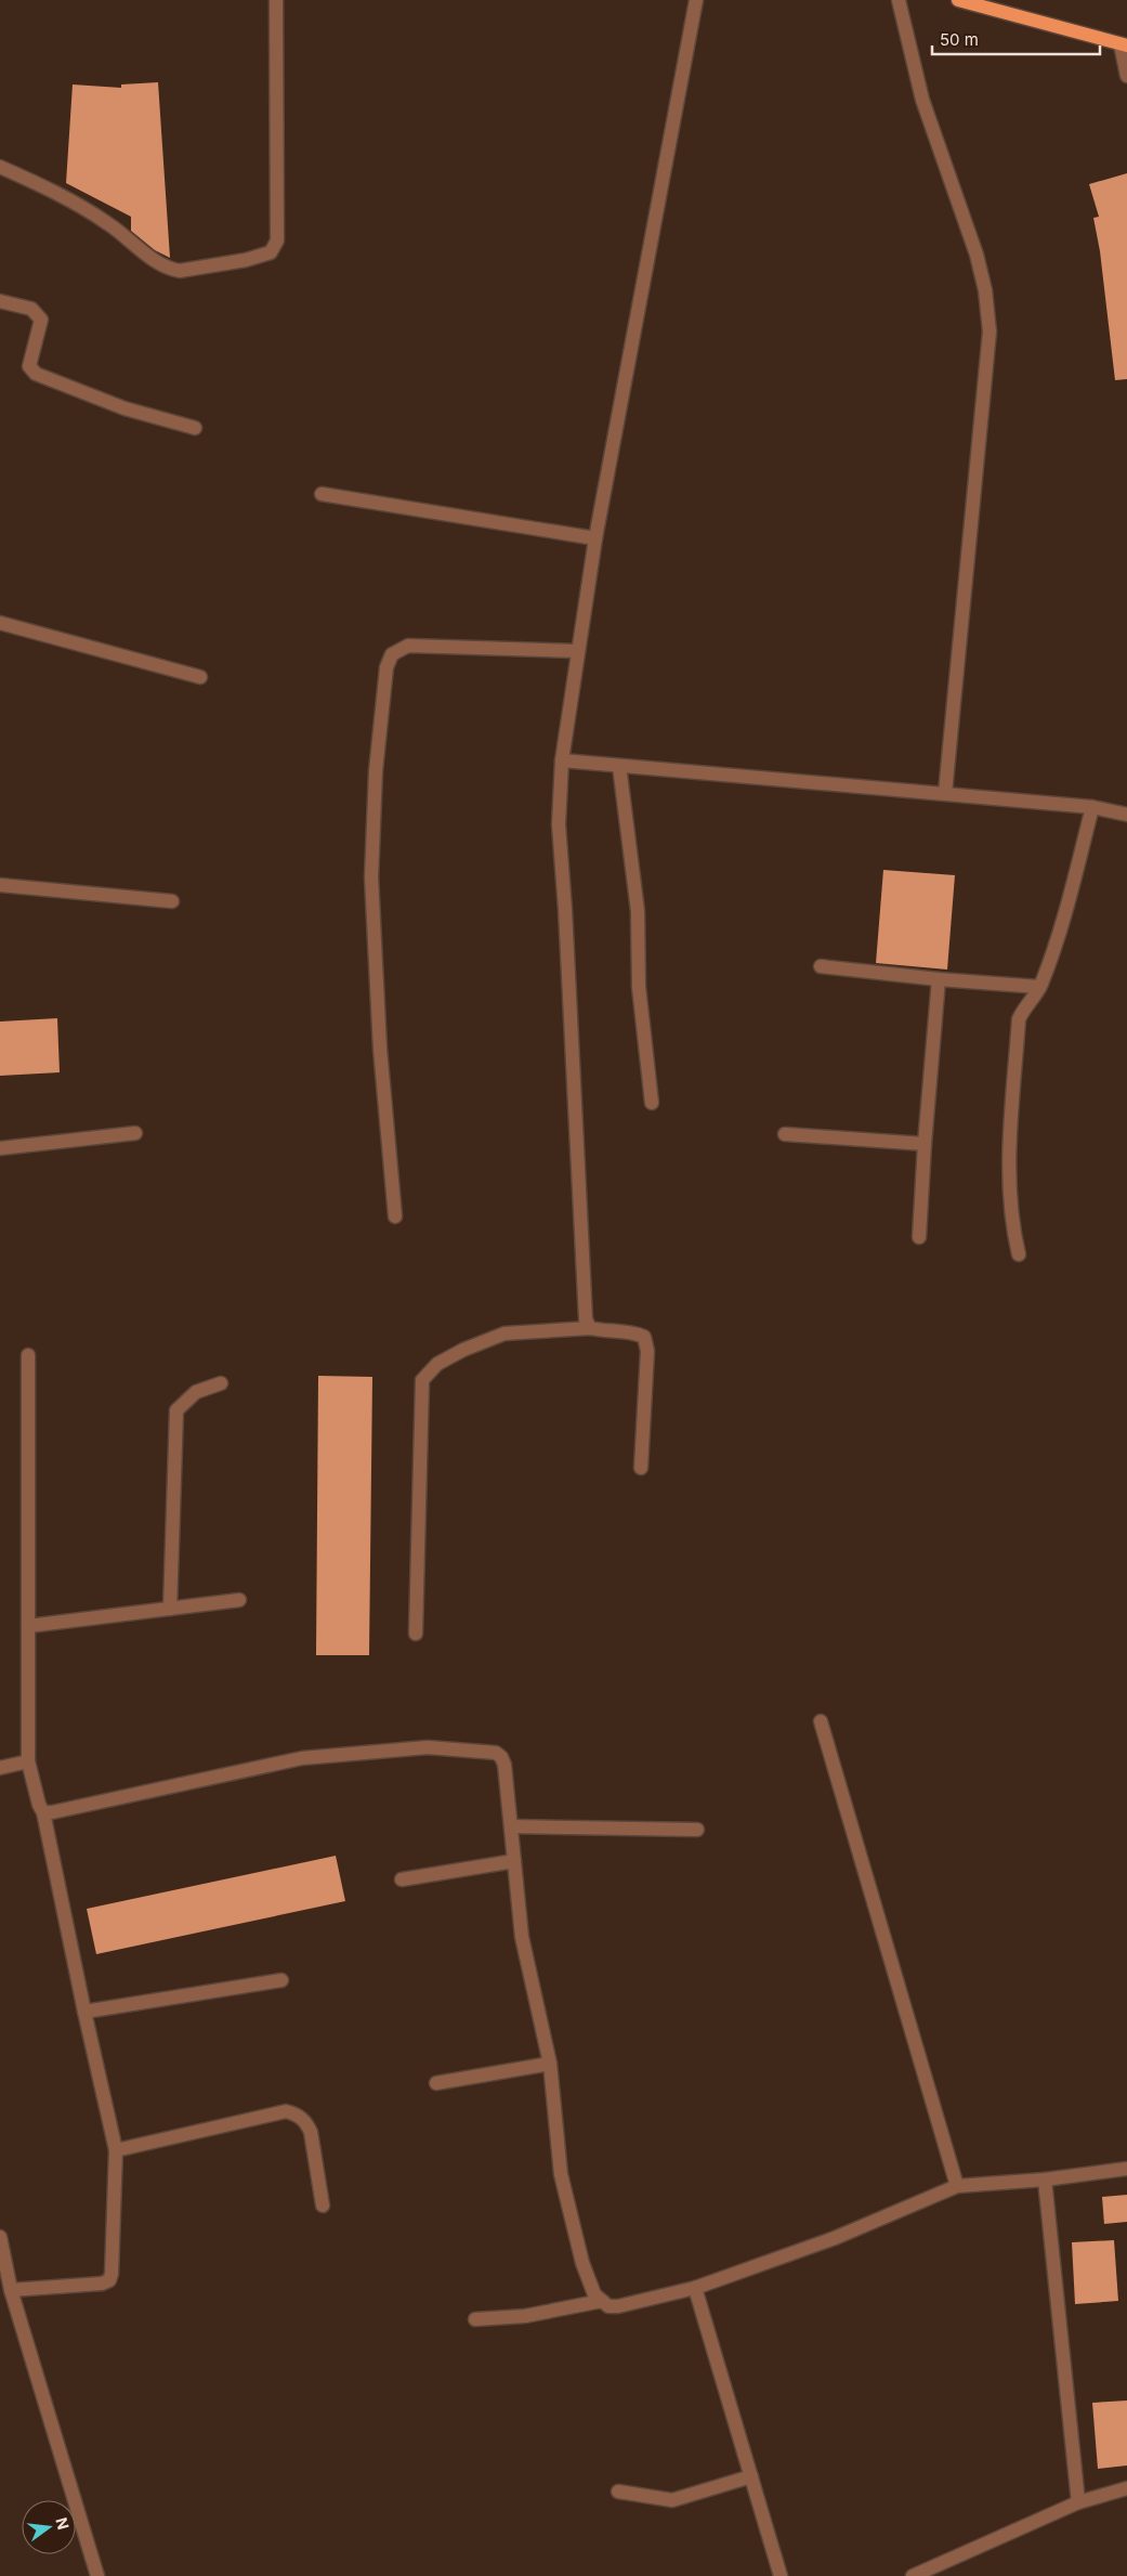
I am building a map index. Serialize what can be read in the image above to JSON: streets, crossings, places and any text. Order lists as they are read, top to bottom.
{
  "scale_bar": "50 m",
  "north": "right"
}
